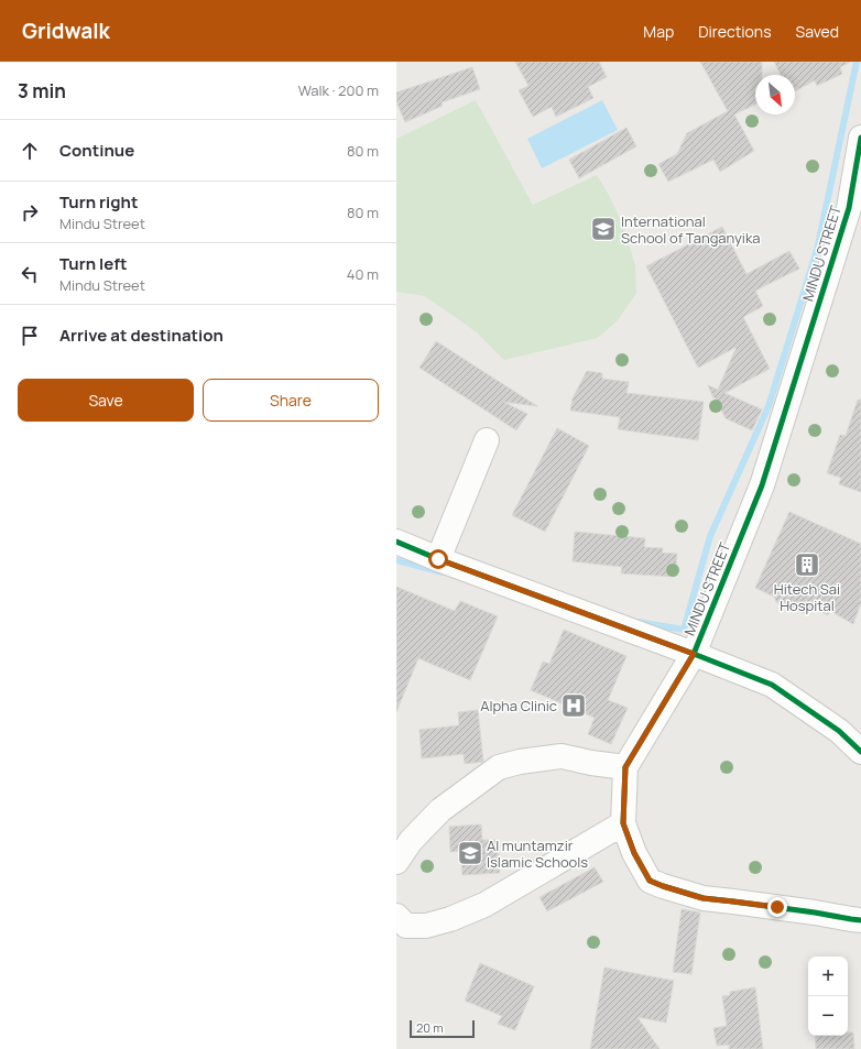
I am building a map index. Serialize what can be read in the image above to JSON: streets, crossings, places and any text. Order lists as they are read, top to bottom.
{
  "streets": {
    "street": ["MINDU STREET"]
  },
  "places": {
    "school or university": ["International School of Tanganyika", "Al muntamzir Islamic Schools"],
    "building": ["Hitech Sai Hospital"],
    "hospital": ["Alpha Clinic"]
  },
  "scale_bar": "20 m",
  "north": "bottom right",
  "page": {
    "header": "Gridwalk",
    "nav": ["Map", "Directions", "Saved"],
    "heading": ["3 min", "Walk · 200 m"],
    "list": [
      ["Continue", "80 m"],
      ["Turn right", "Mindu Street", "80 m"],
      ["Turn left", "Mindu Street", "40 m"],
      "Arrive at destination"
    ],
    "buttons": ["Save", "Share"],
    "map_buttons": ["+", "−"],
    "scale": "20 m"
  }
}
